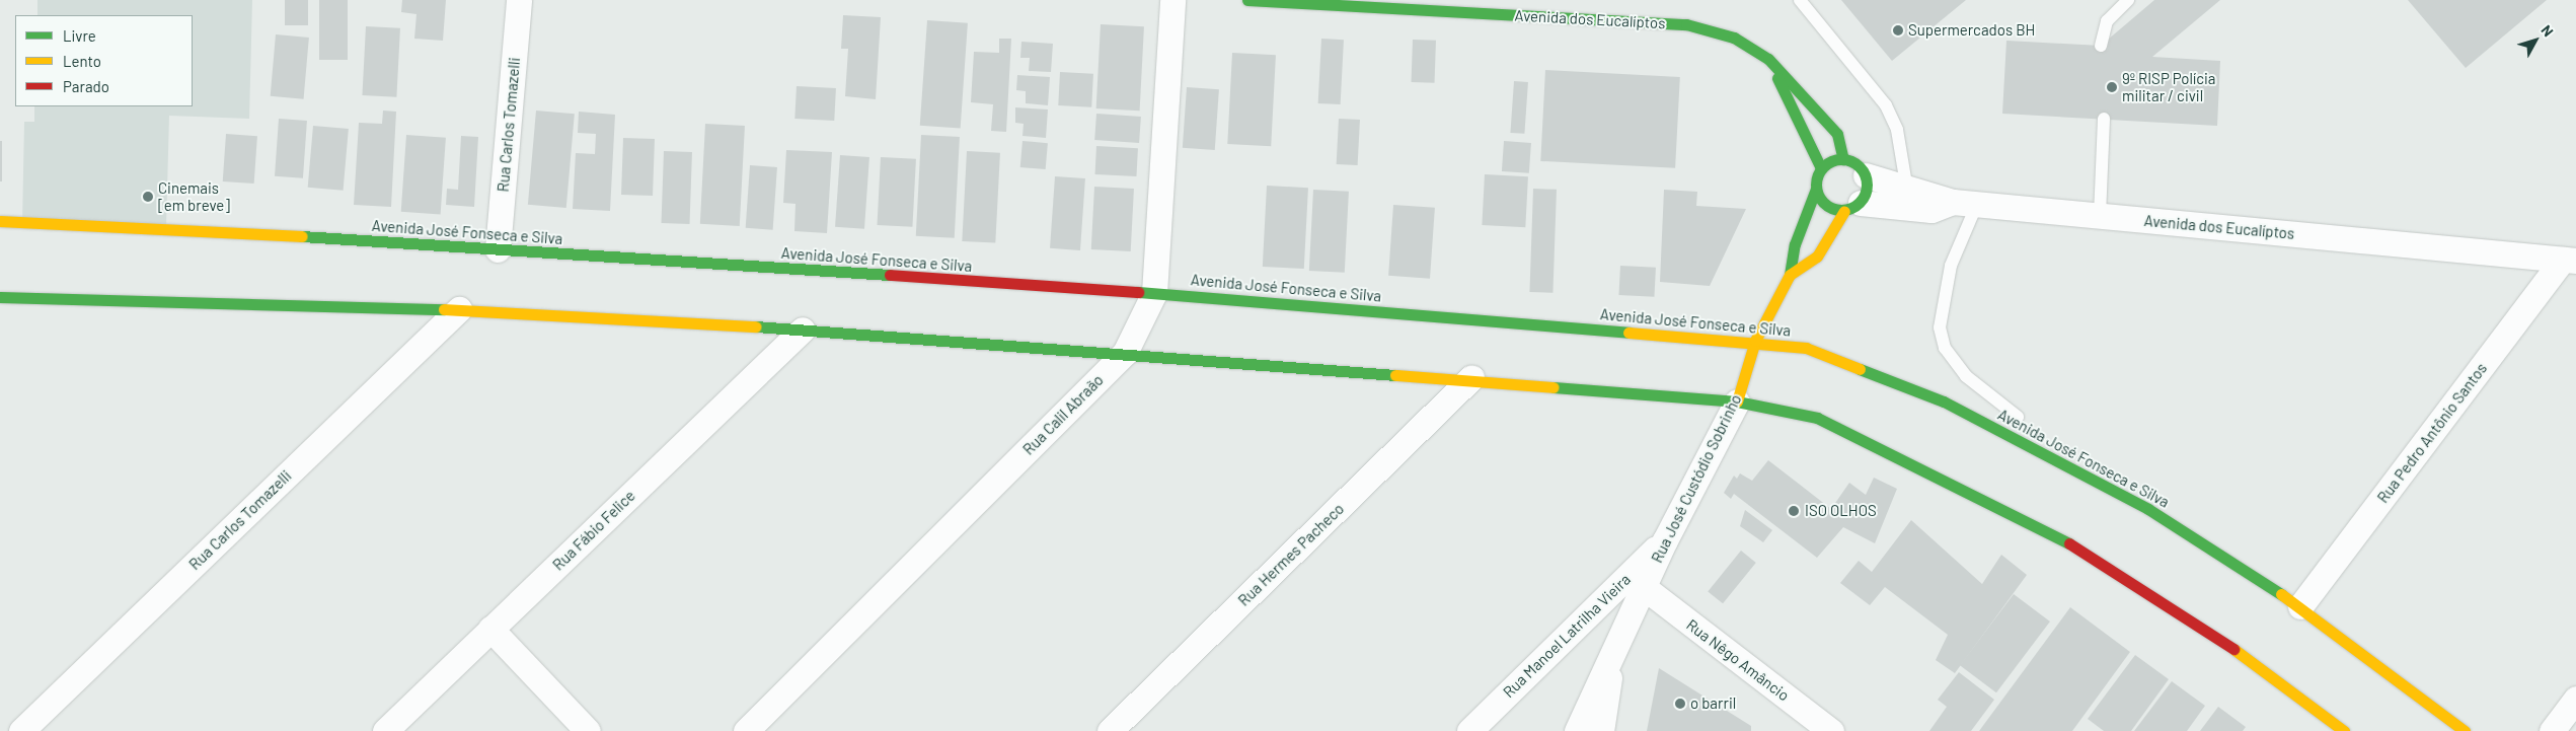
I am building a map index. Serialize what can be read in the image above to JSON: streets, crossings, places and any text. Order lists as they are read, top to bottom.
{
  "streets": {
    "main road": ["Avenida dos Eucalíptos", "Avenida José Fonseca e Silva", "Rua José Custódio Sobrinho"],
    "street": [
      "Rua Carlos Tomazelli",
      "Rua Calil Abraão",
      "Rua Pedro Antônio Santos",
      "Rua Fábio Felice",
      "Rua Hermes Pacheco",
      "Rua Manoel Latrilha Vieira",
      "Rua Nêgo Amâncio"
    ]
  },
  "crossings": [
    ["Avenida dos Eucalíptos", "Rua Pedro Antônio Santos"],
    ["Avenida dos Eucalíptos", "Rua José Custódio Sobrinho"],
    ["Rua Carlos Tomazelli", "Avenida José Fonseca e Silva"],
    ["Avenida José Fonseca e Silva", "Rua Calil Abraão"],
    ["Avenida José Fonseca e Silva", "Rua Pedro Antônio Santos"],
    ["Avenida José Fonseca e Silva", "Rua José Custódio Sobrinho"],
    ["Rua José Custódio Sobrinho", "Rua Manoel Latrilha Vieira"],
    ["Rua José Custódio Sobrinho", "Rua Nêgo Amâncio"]
  ],
  "places": [
    "Supermercados BH",
    "9º RISP Polícia militar / civil",
    "Cinemais [em breve]",
    "ISO OLHOS",
    "o barril"
  ],
  "legend": ["Livre", "Lento", "Parado"],
  "north": "top right"
}
